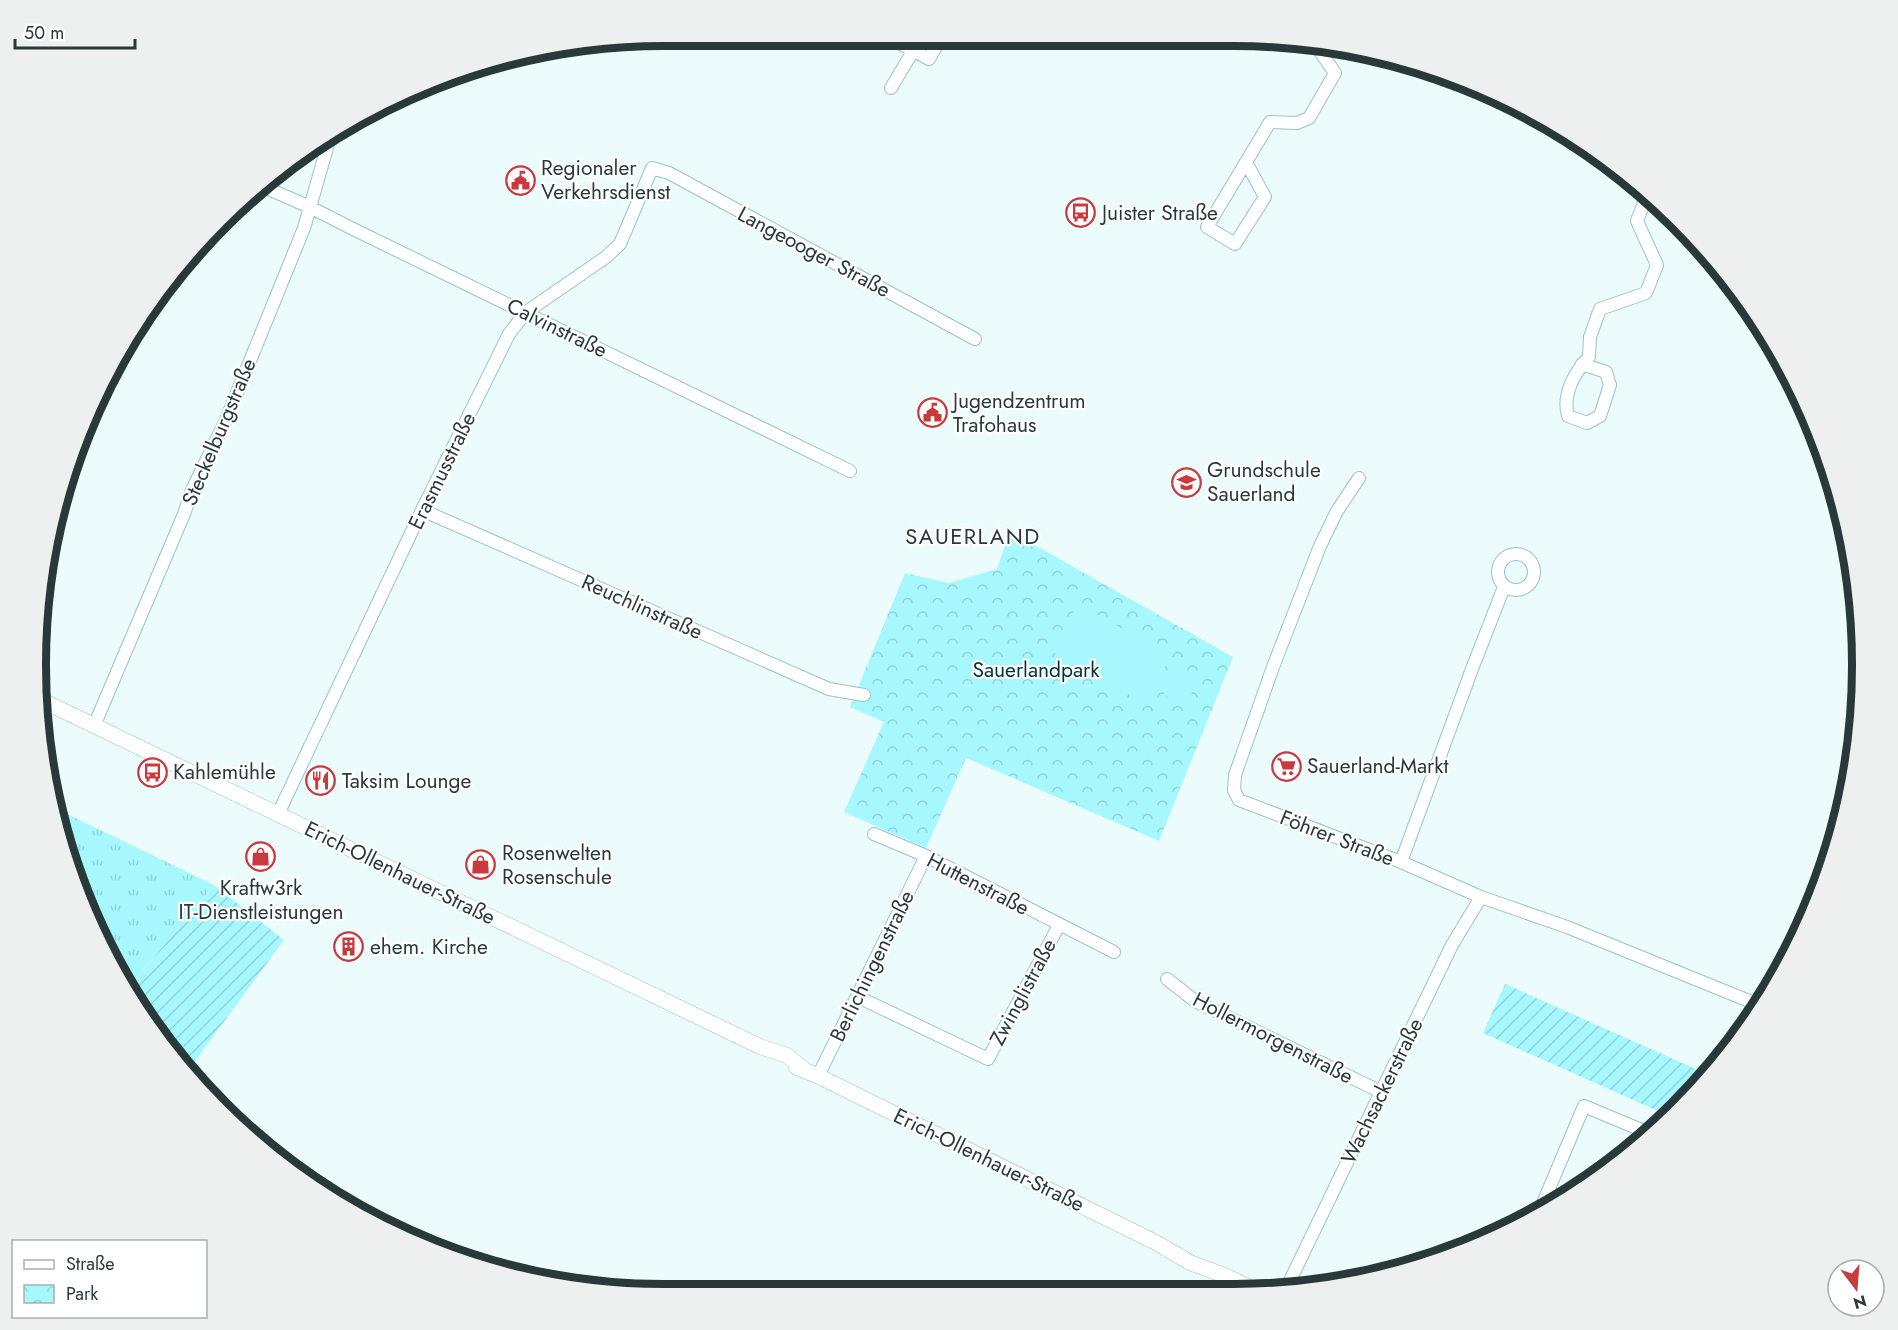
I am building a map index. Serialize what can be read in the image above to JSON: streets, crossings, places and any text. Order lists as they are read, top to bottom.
{
  "streets": {
    "street": [
      "Langeooger Straße",
      "Calvinstraße",
      "Steckelburgstraße",
      "Erasmusstraße",
      "Reuchlinstraße",
      "Föhrer Straße",
      "Erich-Ollenhauer-Straße",
      "Huttenstraße",
      "Berlichingenstraße",
      "Zwinglistraße",
      "Hollermorgenstraße",
      "Wachsackerstraße"
    ]
  },
  "crossings": [
    ["Langeooger Straße", "Erasmusstraße"],
    ["Calvinstraße", "Steckelburgstraße"],
    ["Calvinstraße", "Erasmusstraße"],
    ["Steckelburgstraße", "Erich-Ollenhauer-Straße"],
    ["Erasmusstraße", "Reuchlinstraße"],
    ["Erasmusstraße", "Erich-Ollenhauer-Straße"],
    ["Föhrer Straße", "Wachsackerstraße"],
    ["Erich-Ollenhauer-Straße", "Berlichingenstraße"],
    ["Huttenstraße", "Berlichingenstraße"],
    ["Huttenstraße", "Zwinglistraße"],
    ["Berlichingenstraße", "Zwinglistraße"],
    ["Hollermorgenstraße", "Wachsackerstraße"]
  ],
  "districts": ["SAUERLAND"],
  "parks": ["Sauerlandpark"],
  "places": {
    "public building": ["Regionaler Verkehrsdienst", "Jugendzentrum Trafohaus"],
    "bus stop": ["Juister Straße", "Kahlemühle"],
    "school or university": ["Grundschule Sauerland"],
    "supermarket": ["Sauerland-Markt"],
    "restaurant": ["Taksim Lounge"],
    "shop": ["Kraftw3rk IT-Dienstleistungen", "Rosenwelten Rosenschule"],
    "building": ["ehem. Kirche"]
  },
  "legend": ["Straße", "Park"],
  "scale_bar": "50 m",
  "north": "bottom"
}
